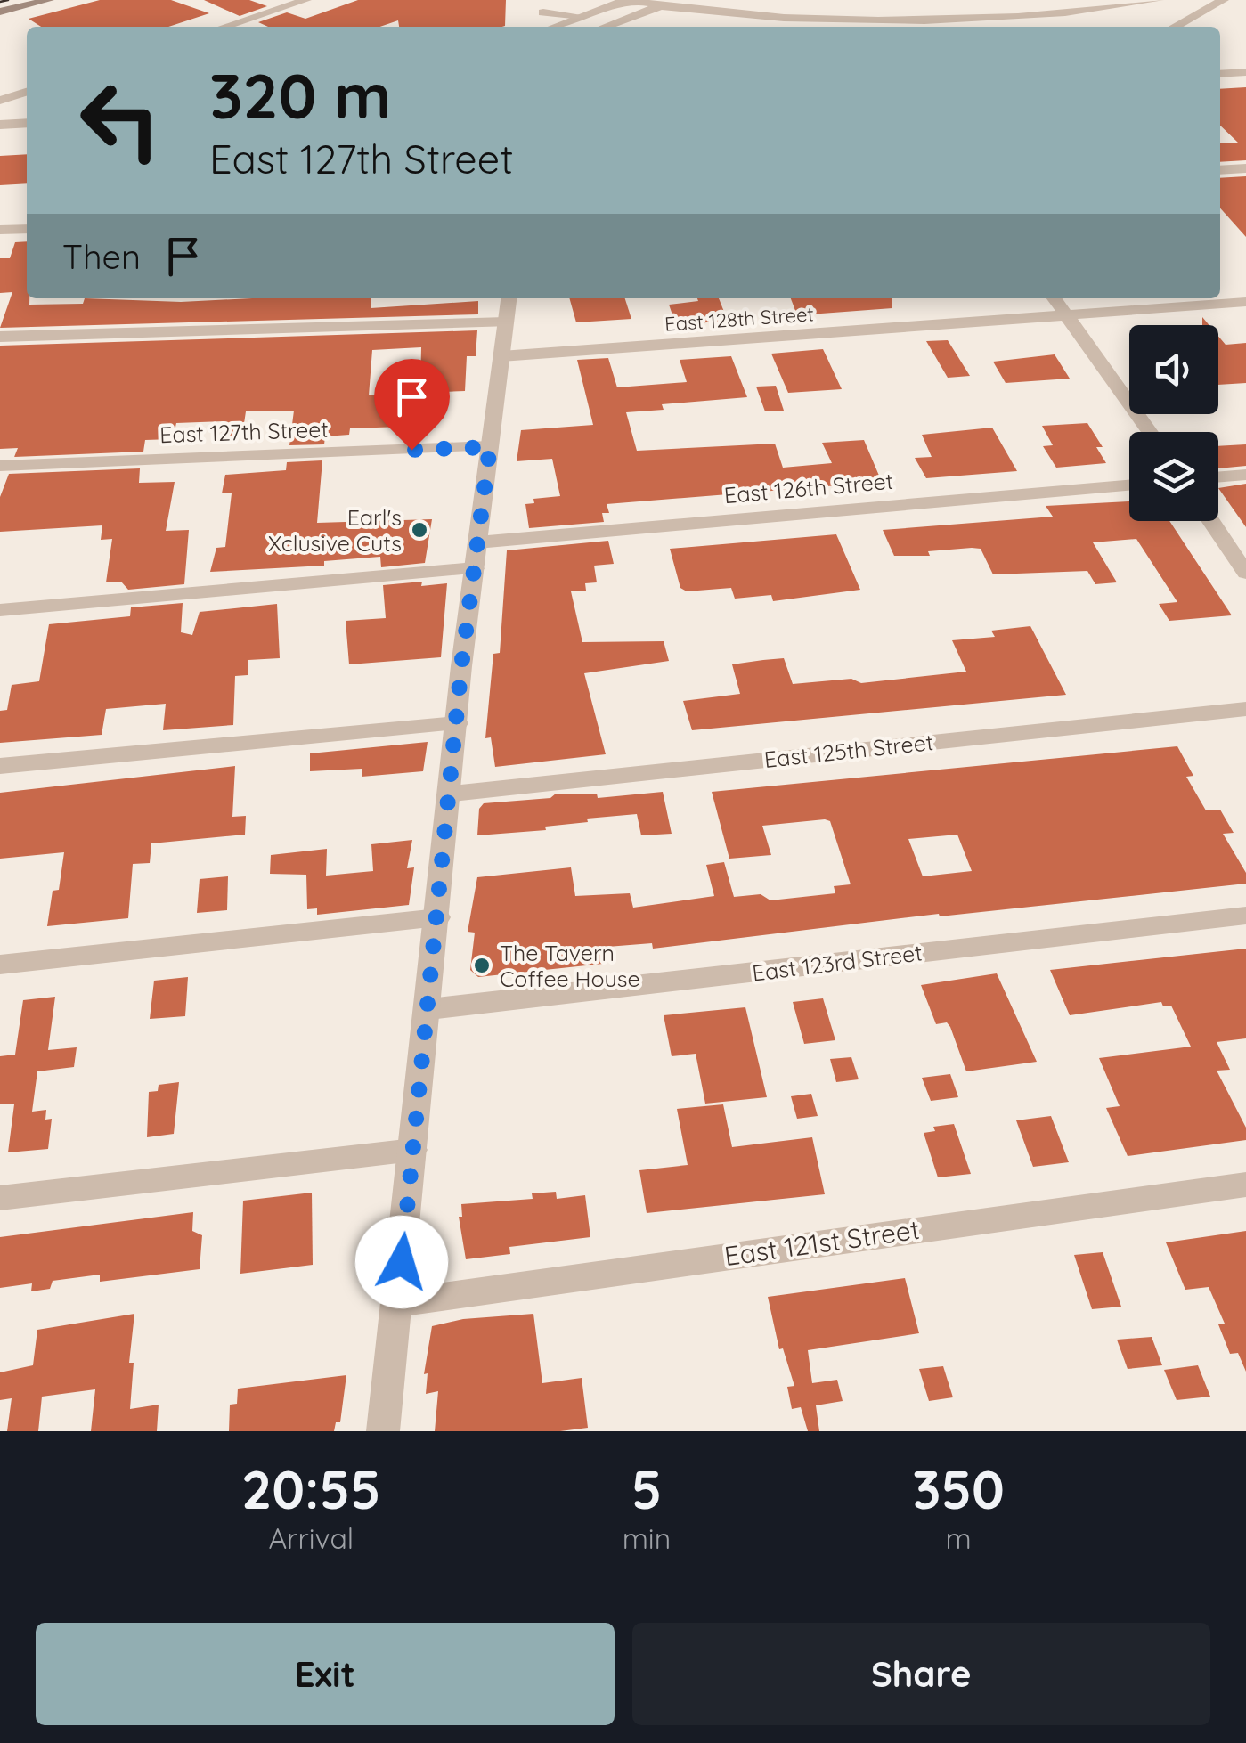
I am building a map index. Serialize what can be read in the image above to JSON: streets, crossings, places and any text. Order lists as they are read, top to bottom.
{
  "streets": {
    "street": [
      "East 128th Street",
      "East 127th Street",
      "East 126th Street",
      "East 125th Street",
      "East 123rd Street",
      "East 121st Street"
    ]
  },
  "places": ["Earl's Xclusive Cuts", "The Tavern Coffee House"],
  "page": {
    "turn": ["320 m", "East 127th Street"],
    "then": "Then",
    "eta": [
      "20:55",
      "Arrival",
      "5",
      "min",
      "350",
      "m"
    ],
    "buttons": ["Exit", "Share"]
  }
}
